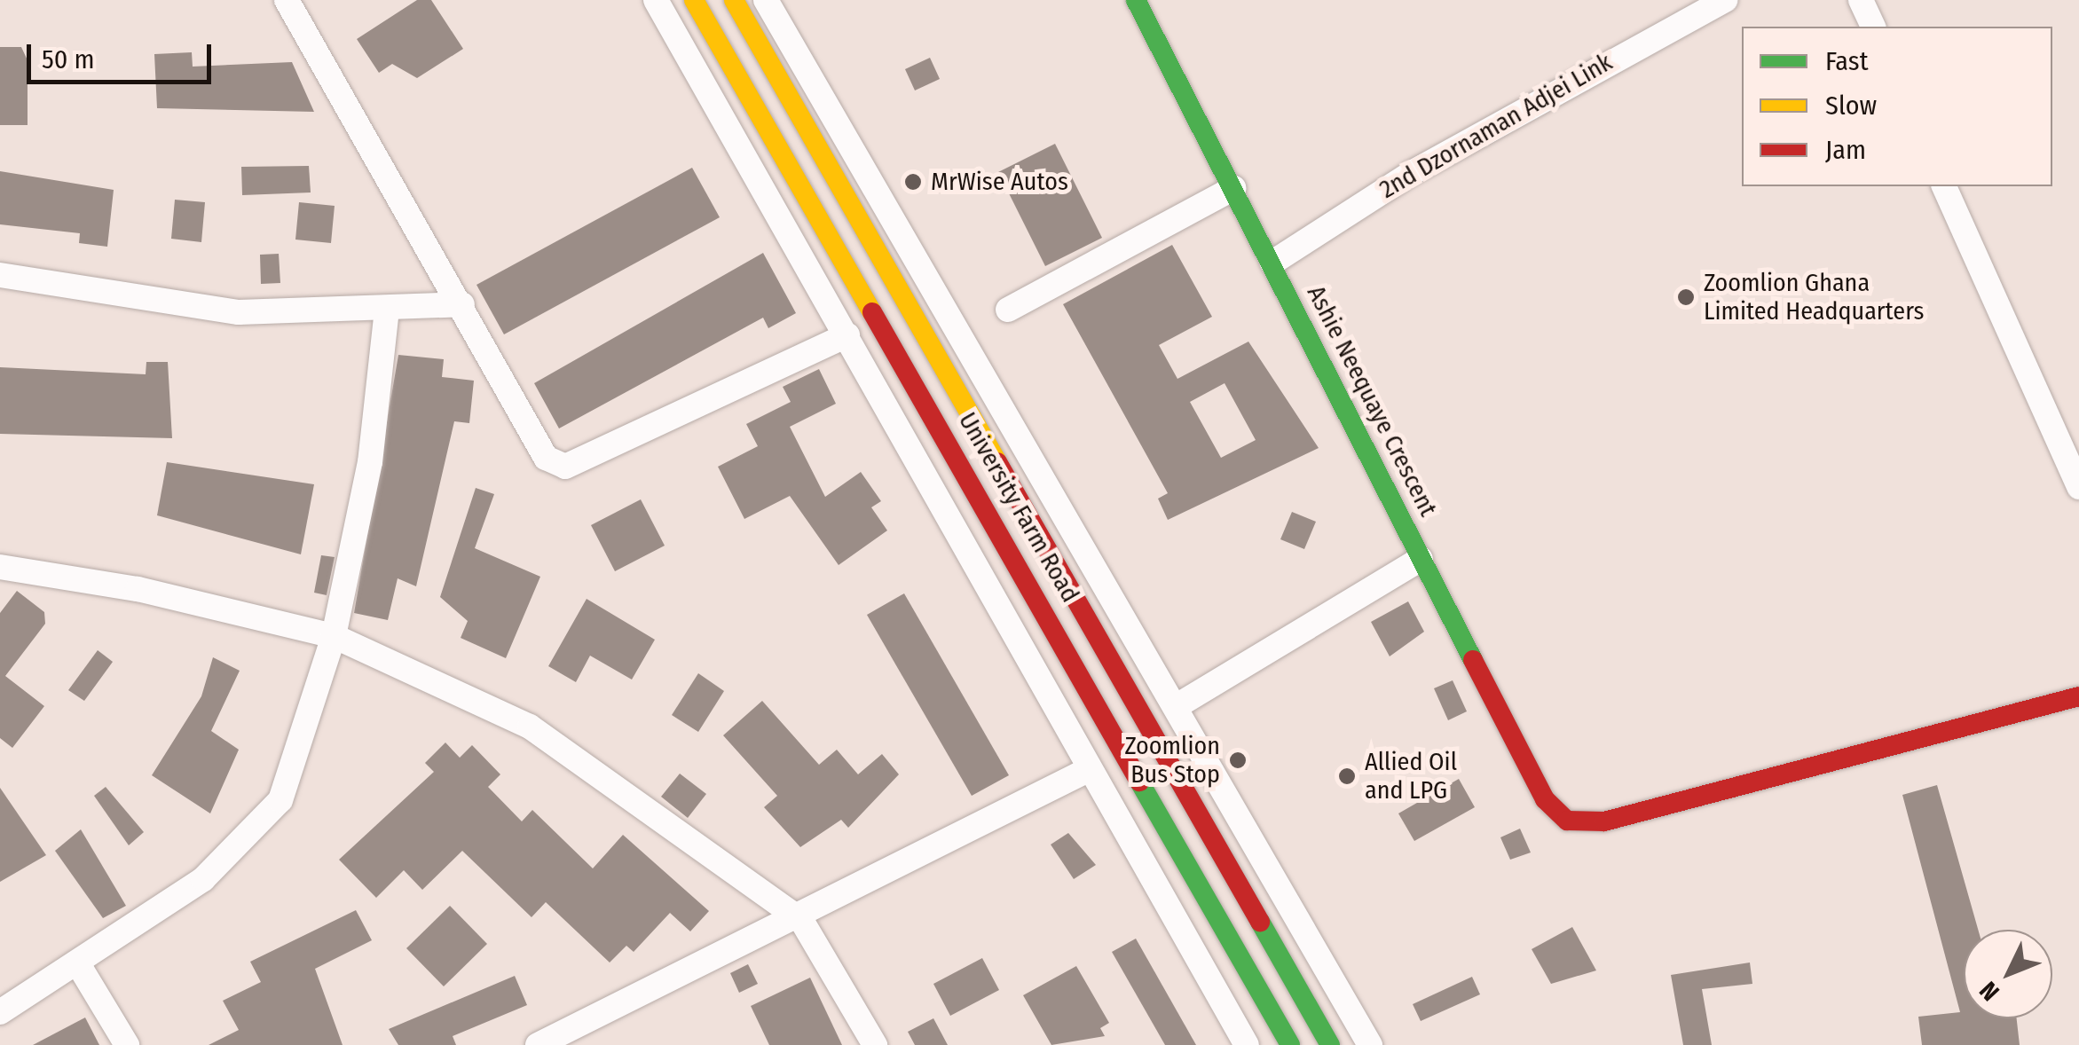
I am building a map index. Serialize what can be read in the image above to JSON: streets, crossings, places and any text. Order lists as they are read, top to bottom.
{
  "streets": {
    "street": ["2nd Dzornaman Adjei Link", "Ashie Neequaye Crescent", "University Farm Road"]
  },
  "crossings": [
    ["2nd Dzornaman Adjei Link", "Ashie Neequaye Crescent"]
  ],
  "places": [
    "MrWise Autos",
    "Zoomlion Ghana Limited Headquarters",
    "Zoomlion Bus Stop",
    "Allied Oil and LPG"
  ],
  "legend": ["Fast", "Slow", "Jam"],
  "scale_bar": "50 m",
  "north": "bottom left"
}
